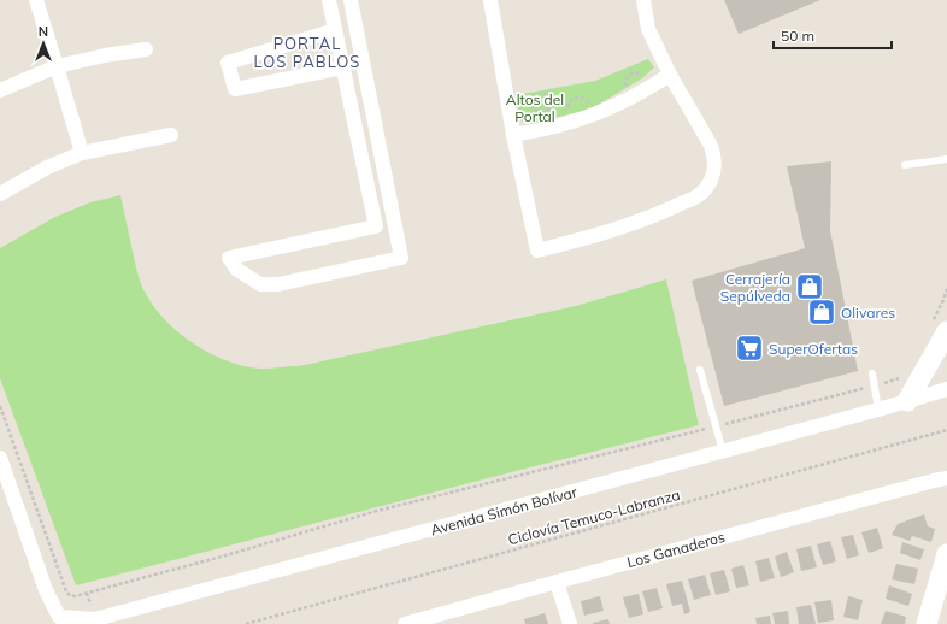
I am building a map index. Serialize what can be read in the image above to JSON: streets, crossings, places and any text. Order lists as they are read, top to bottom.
{
  "streets": {
    "street": ["Avenida Simón Bolívar", "Los Ganaderos"],
    "path": ["Ciclovía Temuco-Labranza"]
  },
  "districts": ["PORTAL LOS PABLOS"],
  "parks": ["Altos del Portal"],
  "places": {
    "shop": ["Cerrajería Sepúlveda", "Olivares"],
    "supermarket": ["SuperOfertas"]
  },
  "scale_bar": "50 m",
  "north": "top"
}
